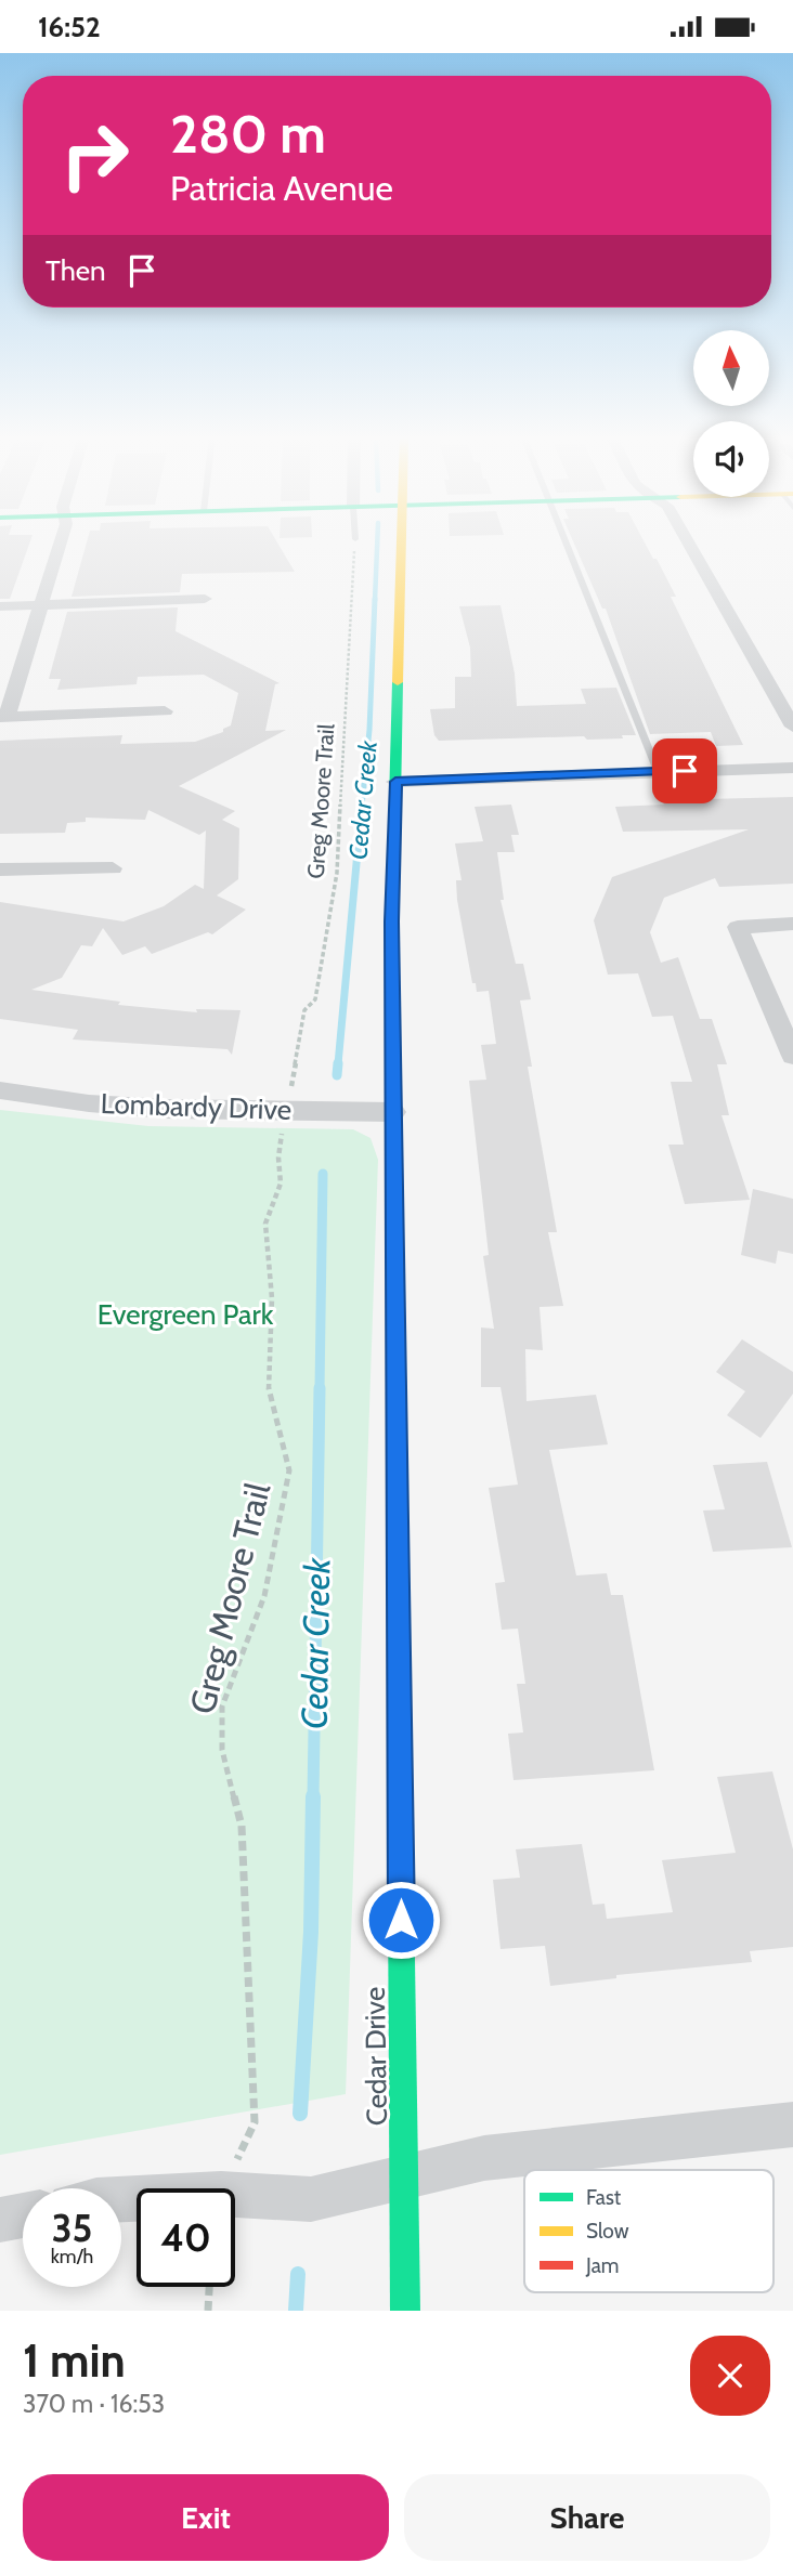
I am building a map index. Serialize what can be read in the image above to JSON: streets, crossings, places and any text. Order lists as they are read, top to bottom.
{
  "streets": {
    "street": ["Lombardy Drive", "Cedar Drive"],
    "path": ["Greg Moore Trail"]
  },
  "crossings": [
    ["Lombardy Drive", "Cedar Drive"]
  ],
  "water": ["Cedar Creek"],
  "parks": ["Evergreen Park"],
  "legend": ["Fast", "Slow", "Jam"],
  "north": "top",
  "page": {
    "status": "16:52",
    "turn": ["280 m", "Patricia Avenue"],
    "then": "Then",
    "speed": "35 km/h",
    "limit": "40",
    "heading": ["1 min", "370 m · 16:53"],
    "buttons": ["Exit", "Share"]
  }
}
